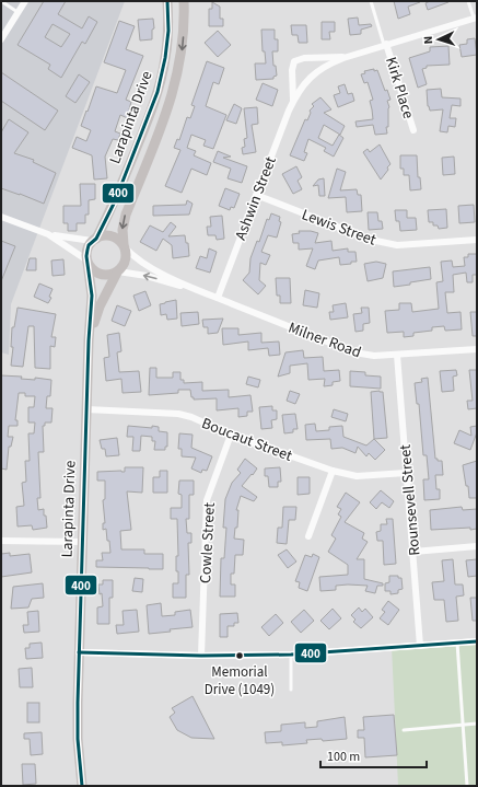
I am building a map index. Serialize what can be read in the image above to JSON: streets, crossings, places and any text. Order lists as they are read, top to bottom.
{
  "streets": {
    "main road": ["Larapinta Drive"],
    "street": [
      "Kirk Place",
      "Ashwin Street",
      "Lewis Street",
      "Milner Road",
      "Boucaut Street",
      "Rounsevell Street",
      "Cowle Street"
    ]
  },
  "crossings": [
    ["Kirk Place", "Ashwin Street"],
    ["Larapinta Drive", "Milner Road"],
    ["Larapinta Drive", "Boucaut Street"],
    ["Ashwin Street", "Lewis Street"],
    ["Ashwin Street", "Milner Road"],
    ["Milner Road", "Rounsevell Street"],
    ["Boucaut Street", "Rounsevell Street"],
    ["Boucaut Street", "Cowle Street"]
  ],
  "places": ["Memorial Drive (1049)"],
  "lines": ["transit line 400"],
  "scale_bar": "100 m",
  "north": "left"
}
